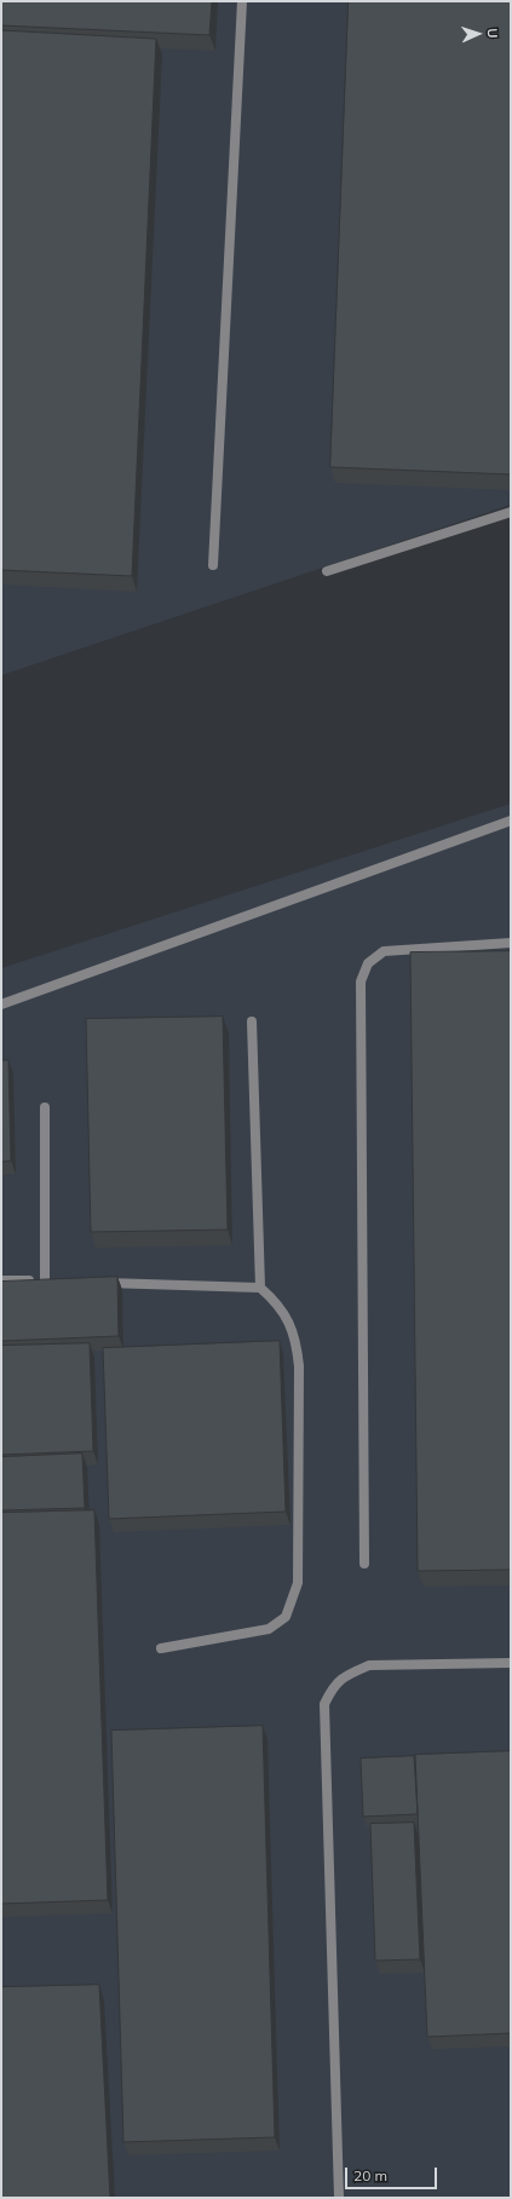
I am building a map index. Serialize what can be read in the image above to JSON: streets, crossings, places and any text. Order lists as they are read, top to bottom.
{
  "scale_bar": "20 m",
  "north": "right"
}
